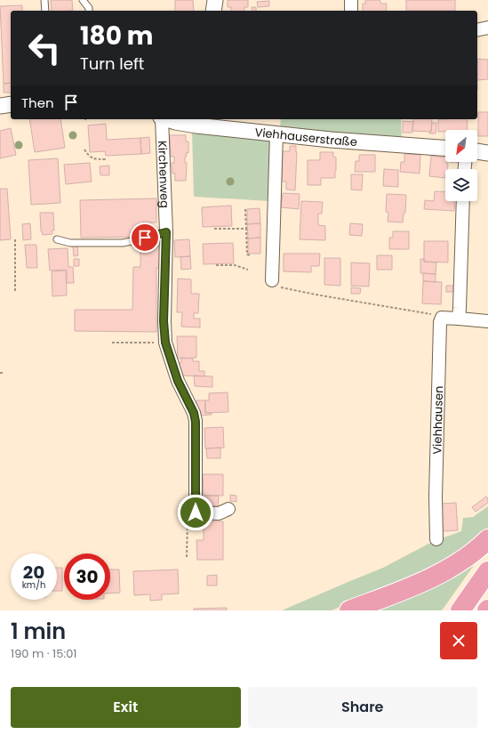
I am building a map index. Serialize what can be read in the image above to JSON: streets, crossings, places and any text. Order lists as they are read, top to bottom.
{
  "streets": {
    "street": ["Viehhauserstraße", "Kirchenweg", "Viehhausen"]
  },
  "north": "bottom left",
  "page": {
    "turn": ["180 m", "Turn left"],
    "then": "Then",
    "speed": "20 km/h",
    "limit": "30",
    "heading": ["1 min", "190 m · 15:01"],
    "buttons": ["Exit", "Share"]
  }
}
